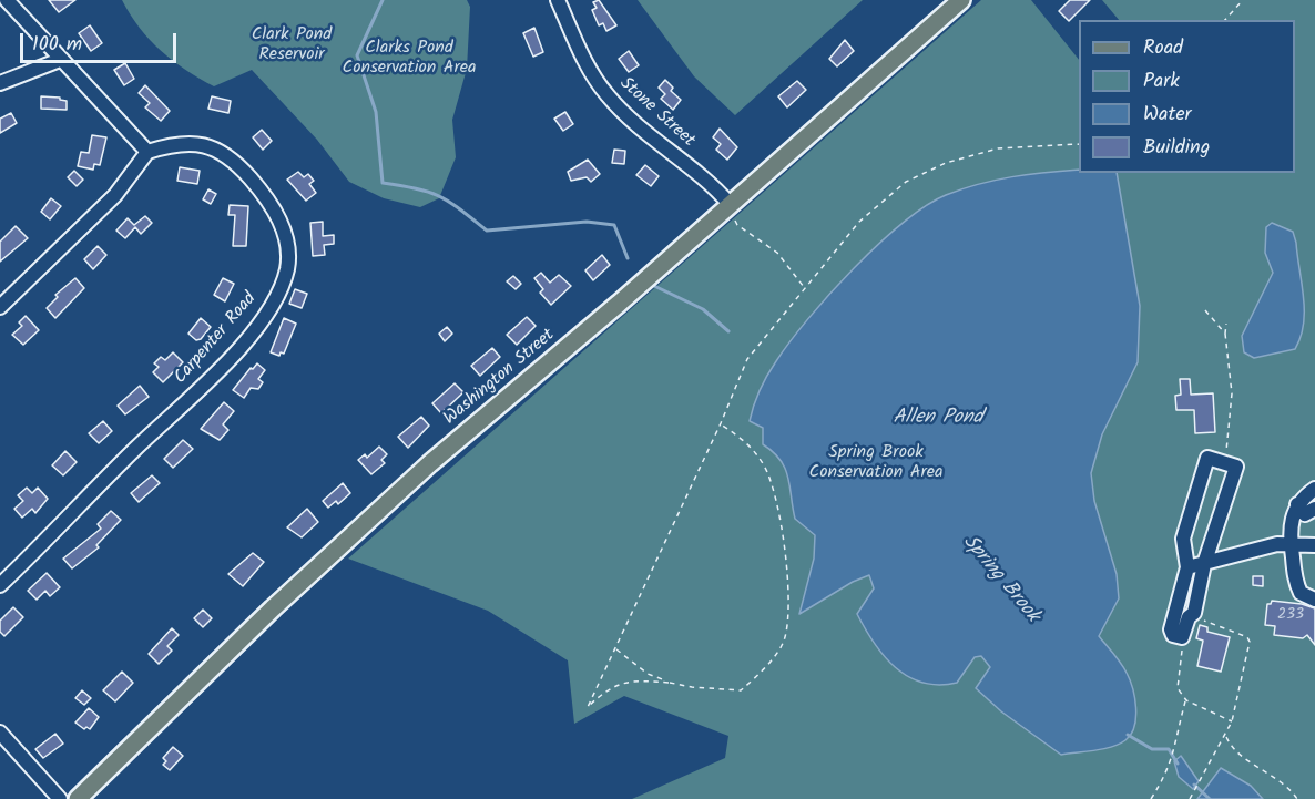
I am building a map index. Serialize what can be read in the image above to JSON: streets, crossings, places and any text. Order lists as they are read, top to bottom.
{
  "streets": {
    "main road": ["Washington Street"],
    "street": ["Stone Street", "Carpenter Road"]
  },
  "crossings": [
    ["Stone Street", "Washington Street"]
  ],
  "water": ["Allen Pond", "Spring Brook"],
  "parks": ["Clark Pond Reservoir", "Clarks Pond Conservation Area", "Spring Brook Conservation Area"],
  "house_numbers": ["233"],
  "legend": [
    "Road",
    "Park",
    "Water",
    "Building"
  ],
  "scale_bar": "100 m"
}
